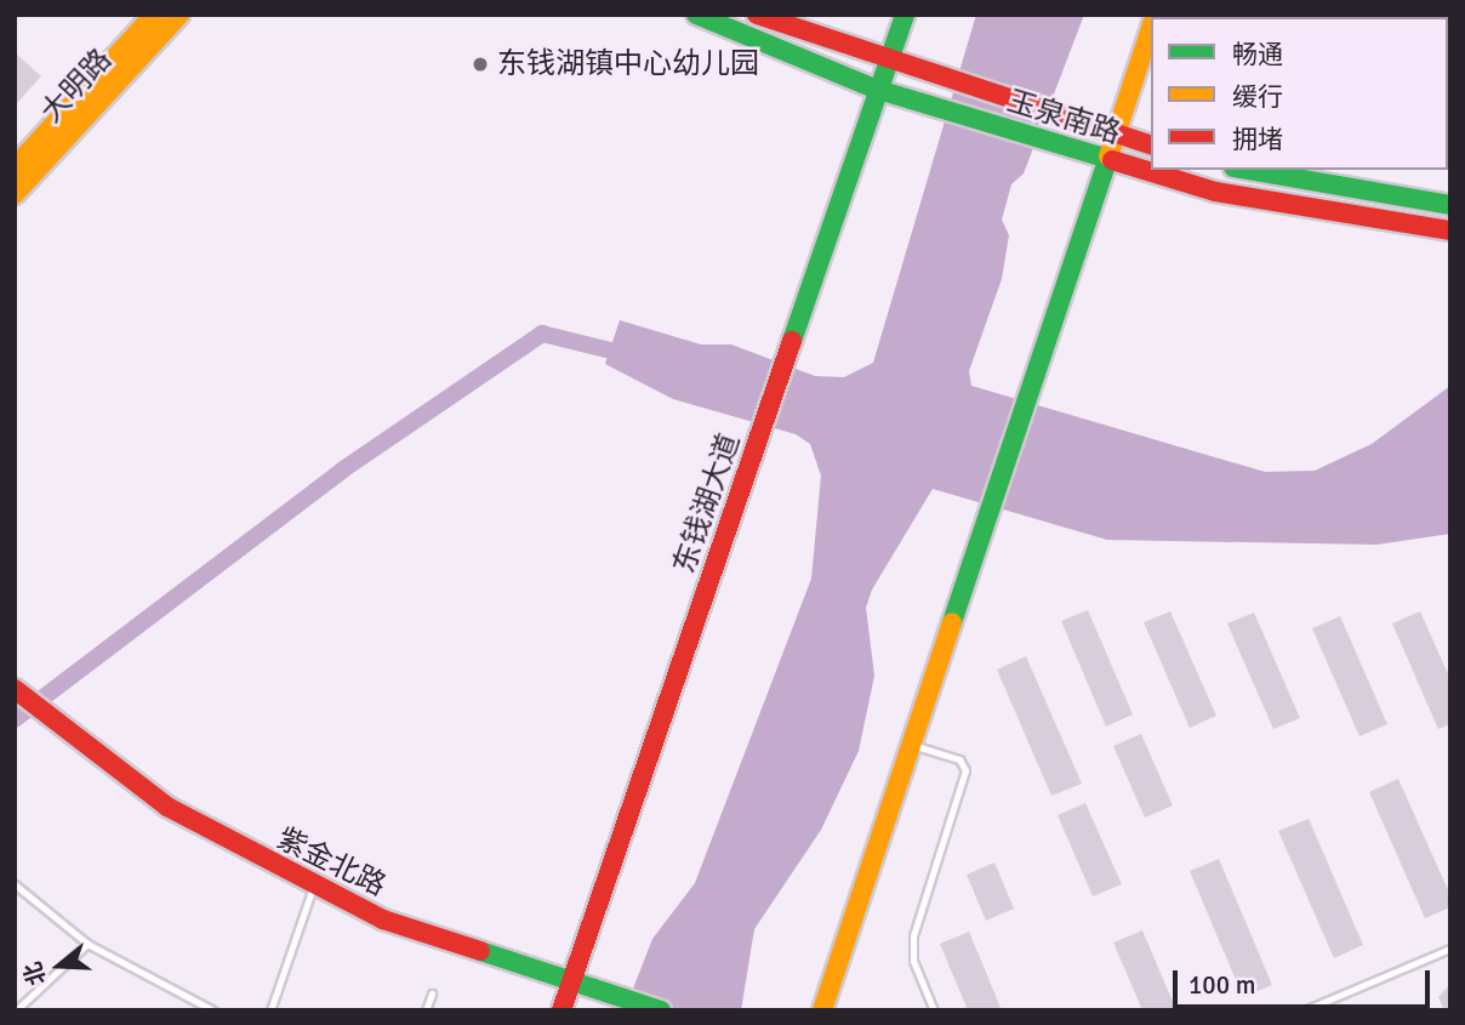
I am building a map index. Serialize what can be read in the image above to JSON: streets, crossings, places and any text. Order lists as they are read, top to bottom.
{
  "streets": {
    "street": [
      "大明路",
      "玉泉南路",
      "东钱湖大道",
      "紫金北路"
    ]
  },
  "crossings": [
    ["玉泉南路", "东钱湖大道"],
    ["东钱湖大道", "紫金北路"]
  ],
  "places": ["东钱湖镇中心幼儿园"],
  "legend": ["畅通", "缓行", "拥堵"],
  "scale_bar": "100 m",
  "north": "left"
}
